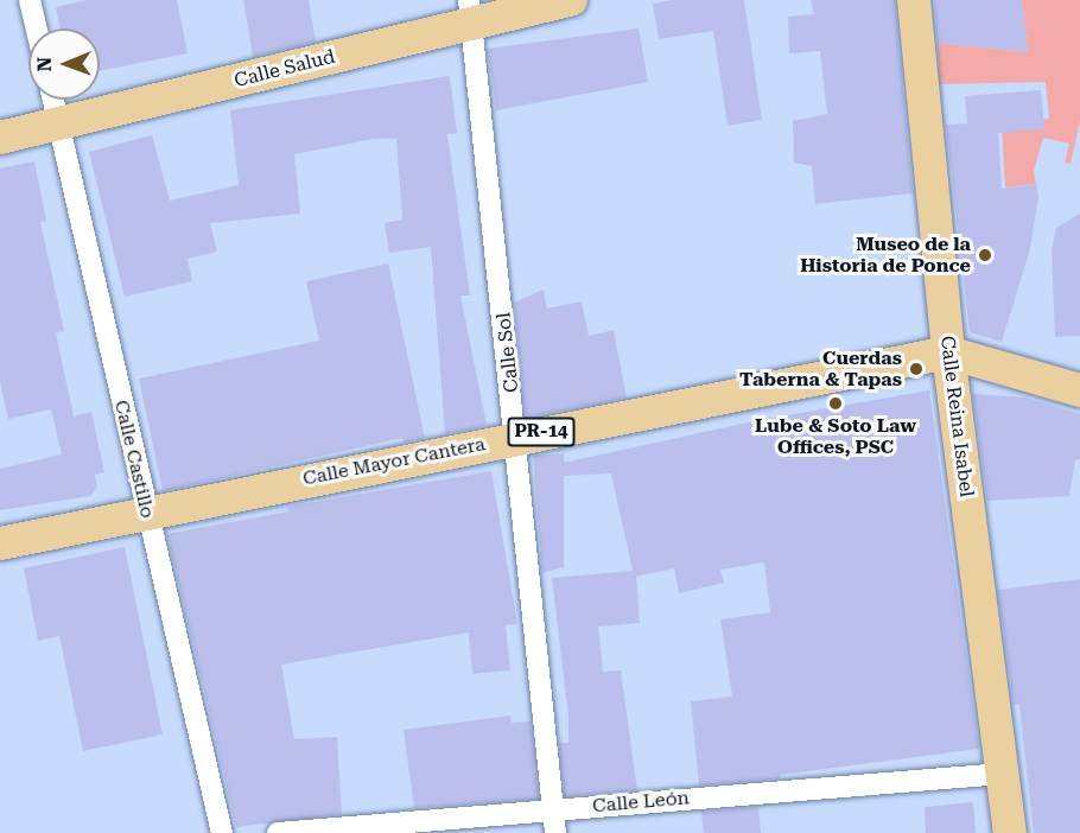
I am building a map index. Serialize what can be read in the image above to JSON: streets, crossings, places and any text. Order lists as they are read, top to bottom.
{
  "streets": {
    "main road": [
      "Calle Salud",
      "Calle Reina Isabel",
      "PR-14",
      "Calle Mayor Cantera"
    ],
    "street": ["Calle Sol", "Calle Castillo", "Calle León"]
  },
  "crossings": [
    ["Calle Salud", "Calle Sol"],
    ["Calle Salud", "Calle Castillo"],
    ["Calle Sol", "Calle Mayor Cantera"],
    ["Calle Sol", "Calle León"],
    ["Calle Reina Isabel", "Calle Mayor Cantera"],
    ["Calle Reina Isabel", "Calle León"],
    ["Calle Castillo", "Calle Mayor Cantera"]
  ],
  "places": ["Museo de la Historia de Ponce", "Cuerdas Taberna & Tapas", "Lube & Soto Law Offices, PSC"],
  "north": "left"
}
